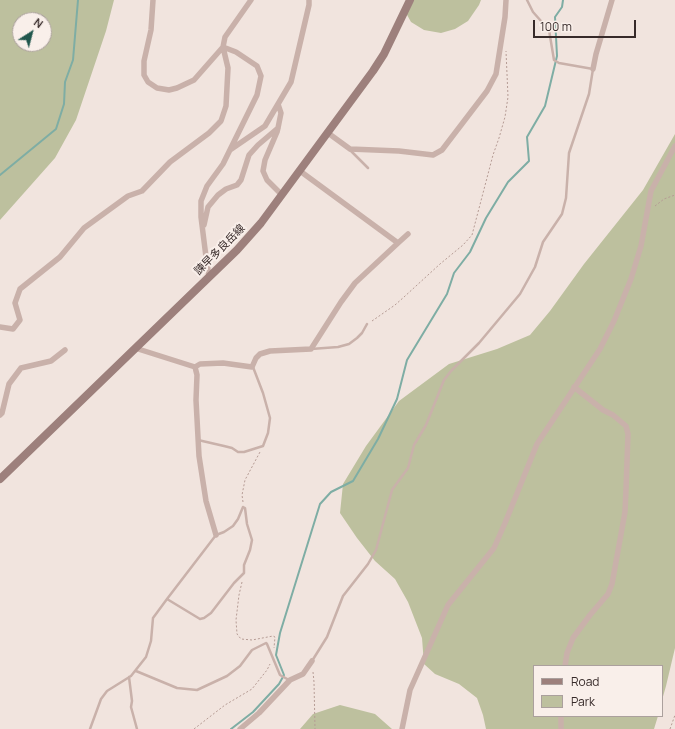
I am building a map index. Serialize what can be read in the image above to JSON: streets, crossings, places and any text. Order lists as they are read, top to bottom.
{
  "streets": {
    "main road": ["諫早多良岳線"]
  },
  "legend": ["Road", "Park"],
  "scale_bar": "100 m",
  "north": "top right"
}
